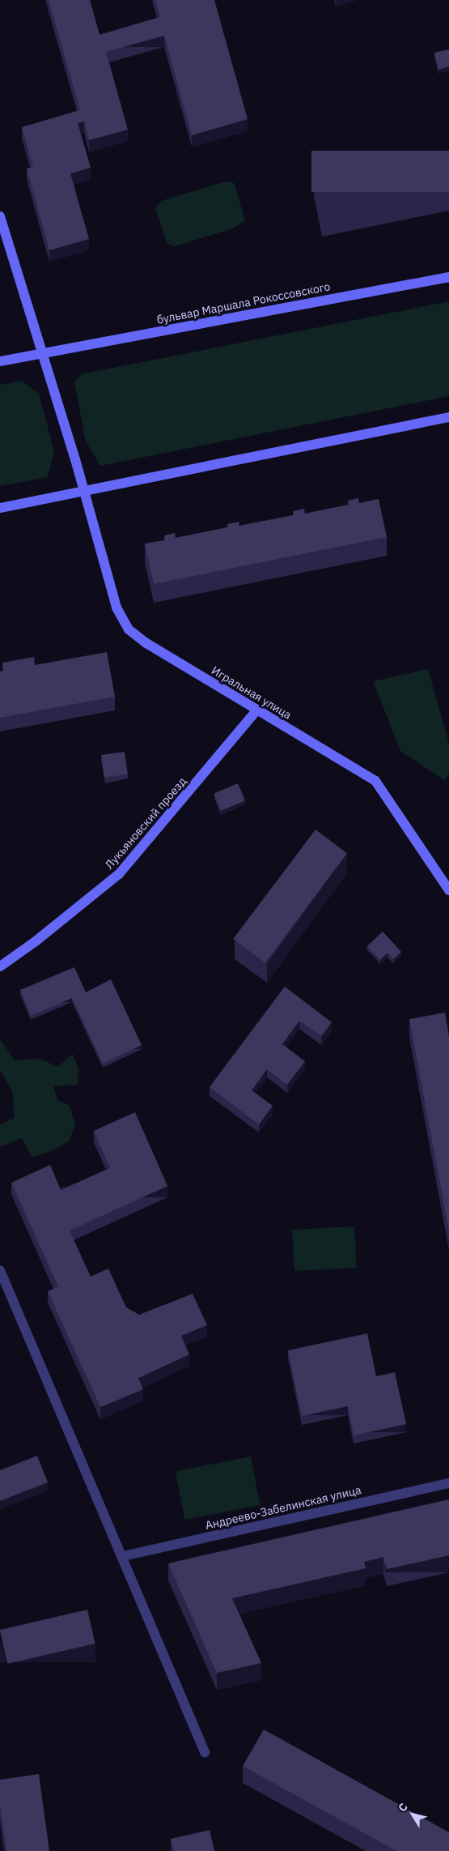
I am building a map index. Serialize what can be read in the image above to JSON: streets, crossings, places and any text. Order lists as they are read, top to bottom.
{
  "streets": {
    "street": [
      "бульвар Маршала Рокоссовского",
      "Игральная улица",
      "Лукьяновский проезд",
      "Андреево-Забелинская улица"
    ]
  },
  "crossings": [
    ["Игральная улица", "Лукьяновский проезд"]
  ],
  "north": "top left"
}
